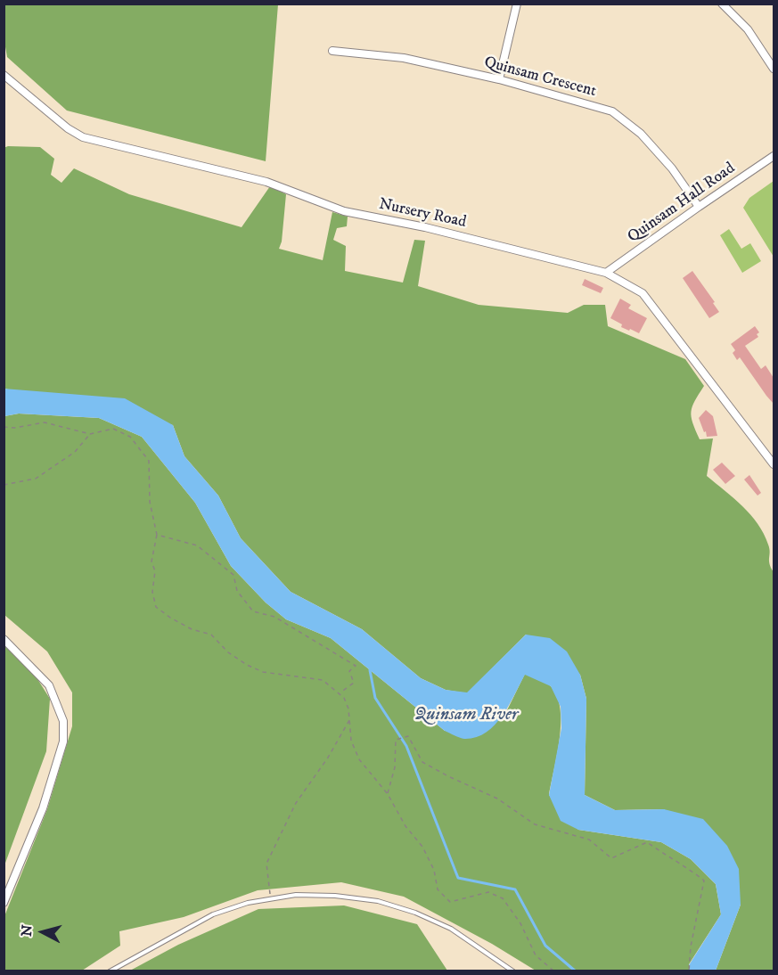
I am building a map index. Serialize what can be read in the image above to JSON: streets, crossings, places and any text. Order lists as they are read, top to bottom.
{
  "streets": {
    "street": ["Quinsam Crescent", "Quinsam Hall Road", "Nursery Road"]
  },
  "crossings": [
    ["Quinsam Crescent", "Quinsam Hall Road"],
    ["Quinsam Hall Road", "Nursery Road"]
  ],
  "water": ["Quinsam River"],
  "north": "left"
}
